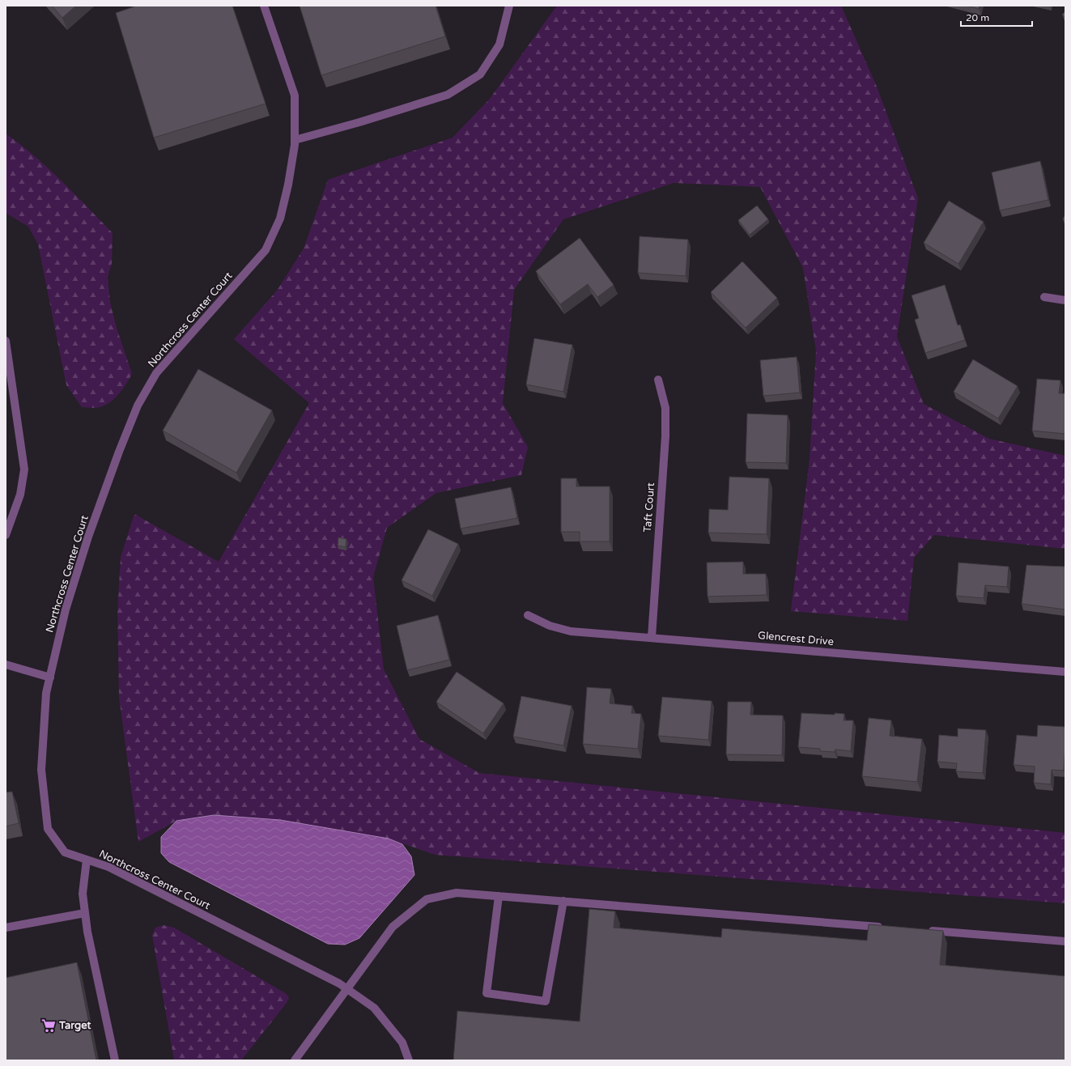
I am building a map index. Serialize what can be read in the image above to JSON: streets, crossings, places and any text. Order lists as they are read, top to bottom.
{
  "streets": {
    "street": ["Northcross Center Court", "Taft Court", "Glencrest Drive"]
  },
  "crossings": [
    ["Taft Court", "Glencrest Drive"]
  ],
  "places": {
    "supermarket": ["Target"]
  },
  "scale_bar": "20 m"
}
